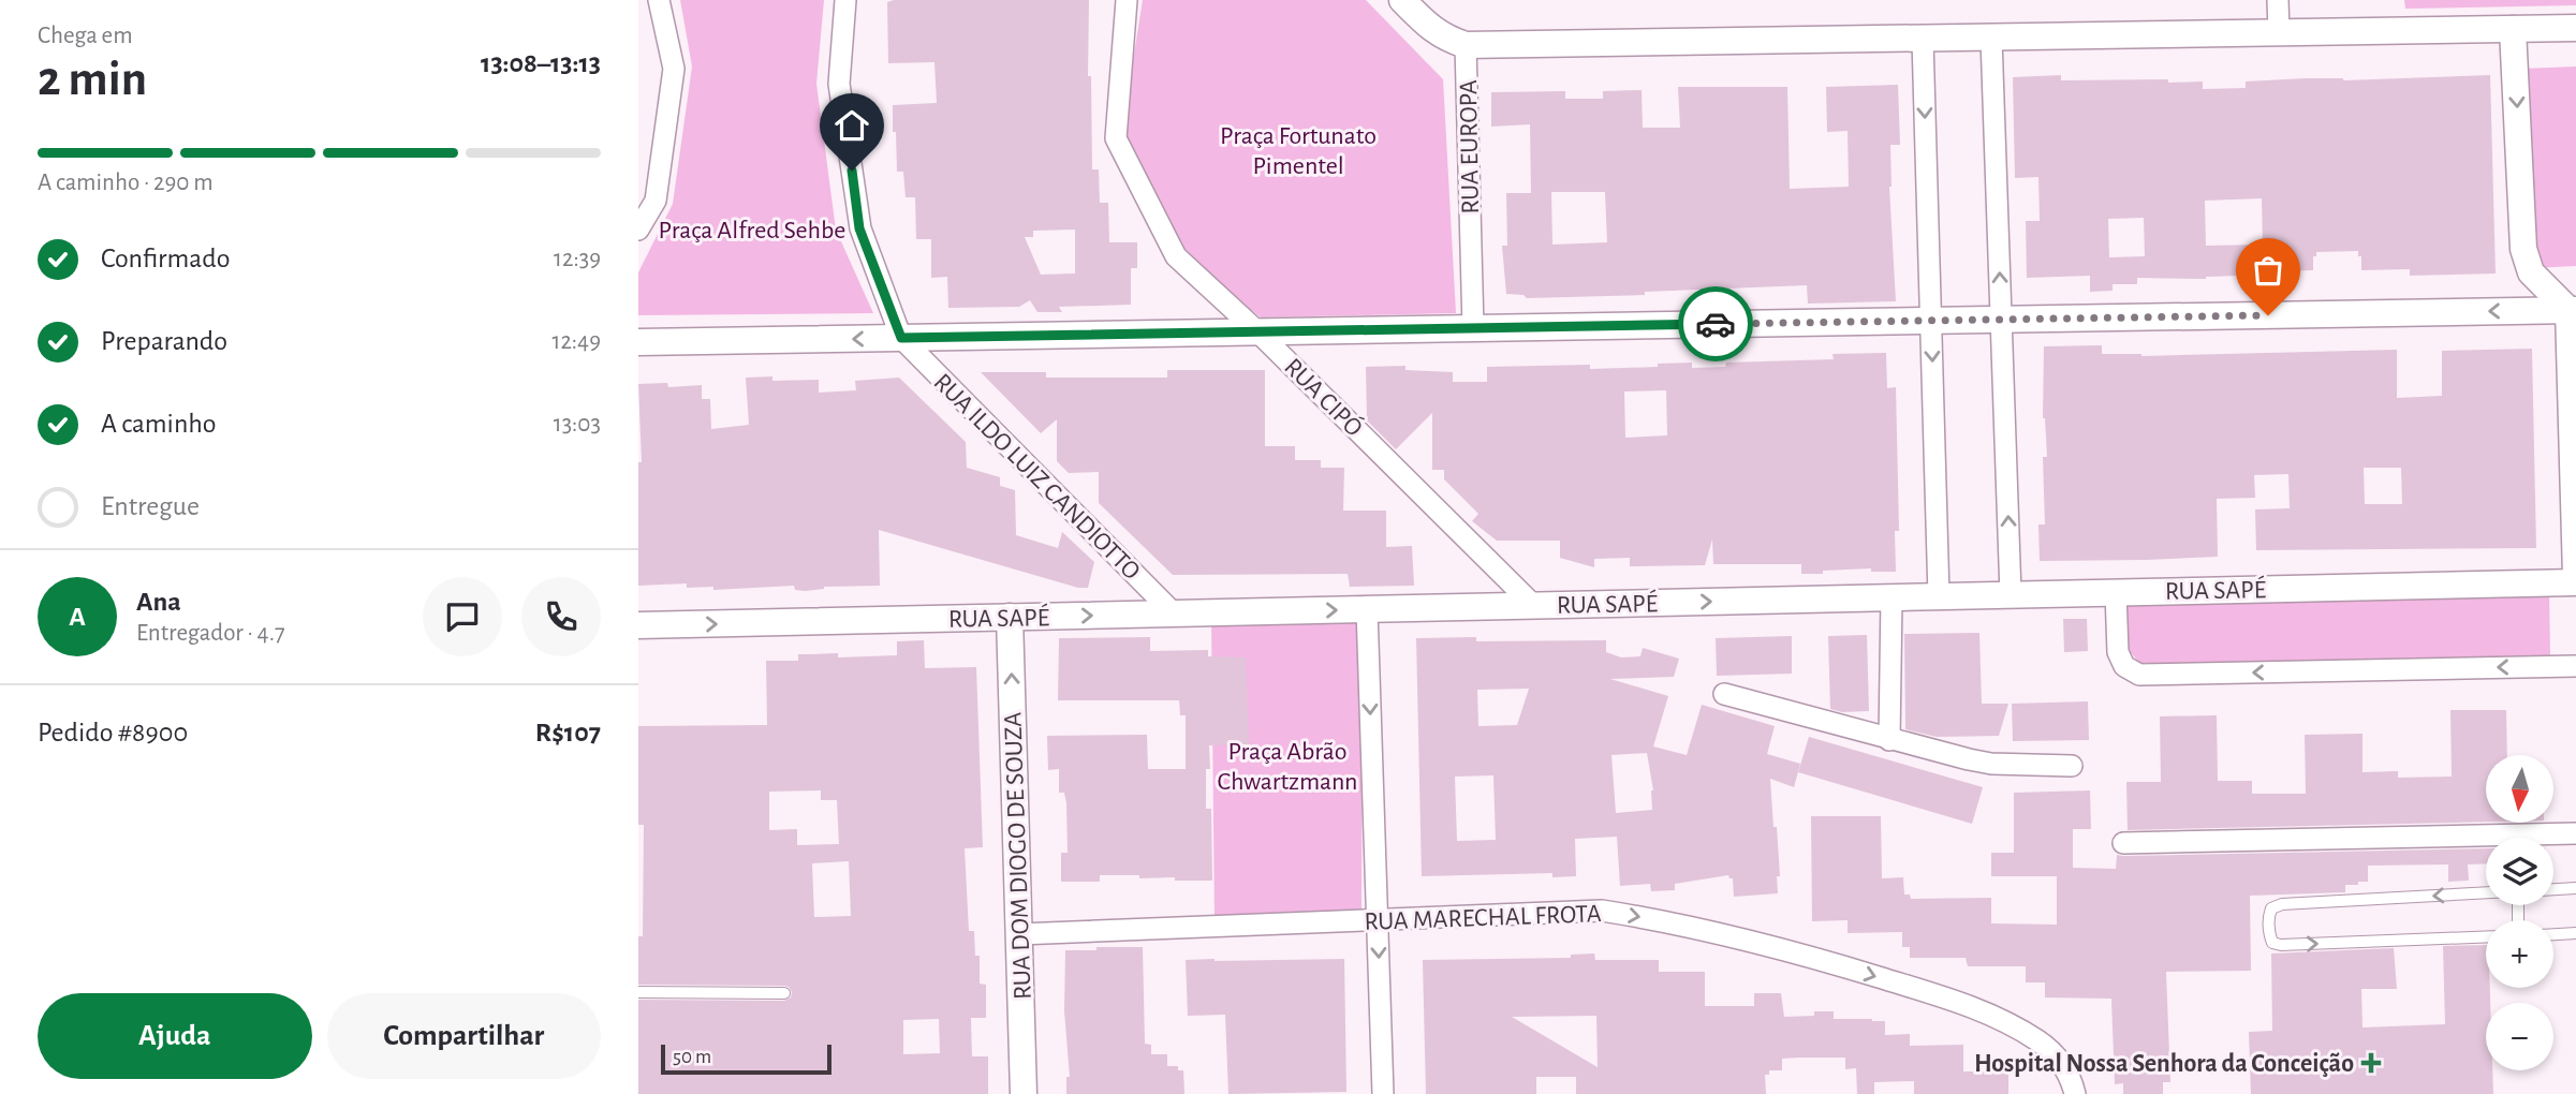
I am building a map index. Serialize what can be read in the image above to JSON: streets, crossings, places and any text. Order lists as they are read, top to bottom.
{
  "streets": {
    "street": [
      "RUA EUROPA",
      "RUA CIPÓ",
      "RUA ILDO LUIZ CANDIOTTO",
      "RUA SAPÉ",
      "RUA DOM DIOGO DE SOUZA",
      "RUA MARECHAL FROTA"
    ]
  },
  "crossings": [
    ["RUA CIPÓ", "RUA SAPÉ"],
    ["RUA ILDO LUIZ CANDIOTTO", "RUA SAPÉ"],
    ["RUA SAPÉ", "RUA DOM DIOGO DE SOUZA"],
    ["RUA DOM DIOGO DE SOUZA", "RUA MARECHAL FROTA"]
  ],
  "one_way": ["RUA SAPÉ", "RUA DOM DIOGO DE SOUZA", "RUA MARECHAL FROTA"],
  "parks": ["Praça Fortunato Pimentel", "Praça Alfred Sehbe", "Praça Abrão Chwartzmann"],
  "places": {
    "health": ["Hospital Nossa Senhora da Conceição"]
  },
  "scale_bar": "50 m",
  "north": "bottom",
  "page": {
    "heading": ["2 min", "Chega em", "13:08–13:13"],
    "panel": [
      "Ana",
      "Entregador · 4.7",
      "Pedido #8900",
      "R$107"
    ],
    "bar": "A caminho · 290 m",
    "list": [
      ["Confirmado", "12:39"],
      ["Preparando", "12:49"],
      ["A caminho", "13:03"],
      "Entregue"
    ],
    "round": "A",
    "map_buttons": ["+", "−"],
    "buttons": ["Ajuda", "Compartilhar"],
    "scale": "50 m"
  }
}
